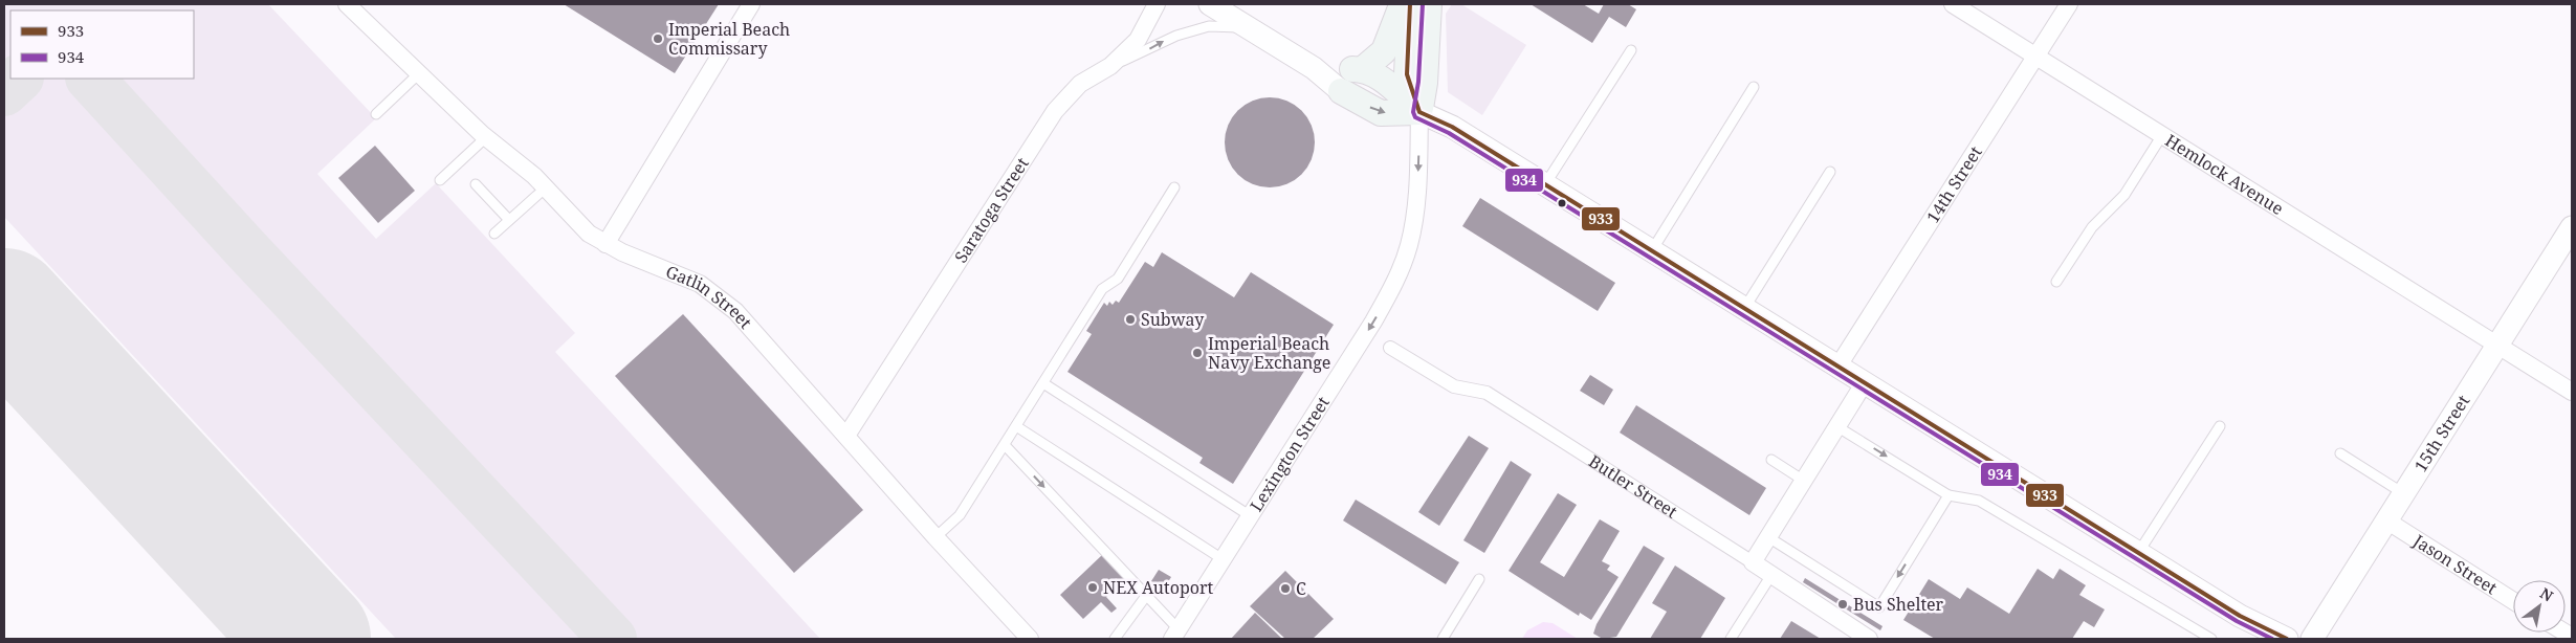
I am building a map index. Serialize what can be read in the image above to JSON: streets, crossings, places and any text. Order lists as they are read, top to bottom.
{
  "streets": {
    "street": [
      "Hemlock Avenue",
      "14th Street",
      "Saratoga Street",
      "Gatlin Street",
      "15th Street",
      "Lexington Street",
      "Butler Street",
      "Jason Street"
    ]
  },
  "crossings": [
    ["Hemlock Avenue", "14th Street"],
    ["Hemlock Avenue", "15th Street"],
    ["Saratoga Street", "Gatlin Street"],
    ["15th Street", "Jason Street"]
  ],
  "one_way": ["Lexington Street"],
  "places": [
    "Imperial Beach Commissary",
    "Subway",
    "Imperial Beach Navy Exchange",
    "NEX Autoport",
    "C",
    "Bus Shelter"
  ],
  "lines": ["transit line 933", "transit line 934"],
  "legend": ["933", "934"],
  "north": "top right"
}
